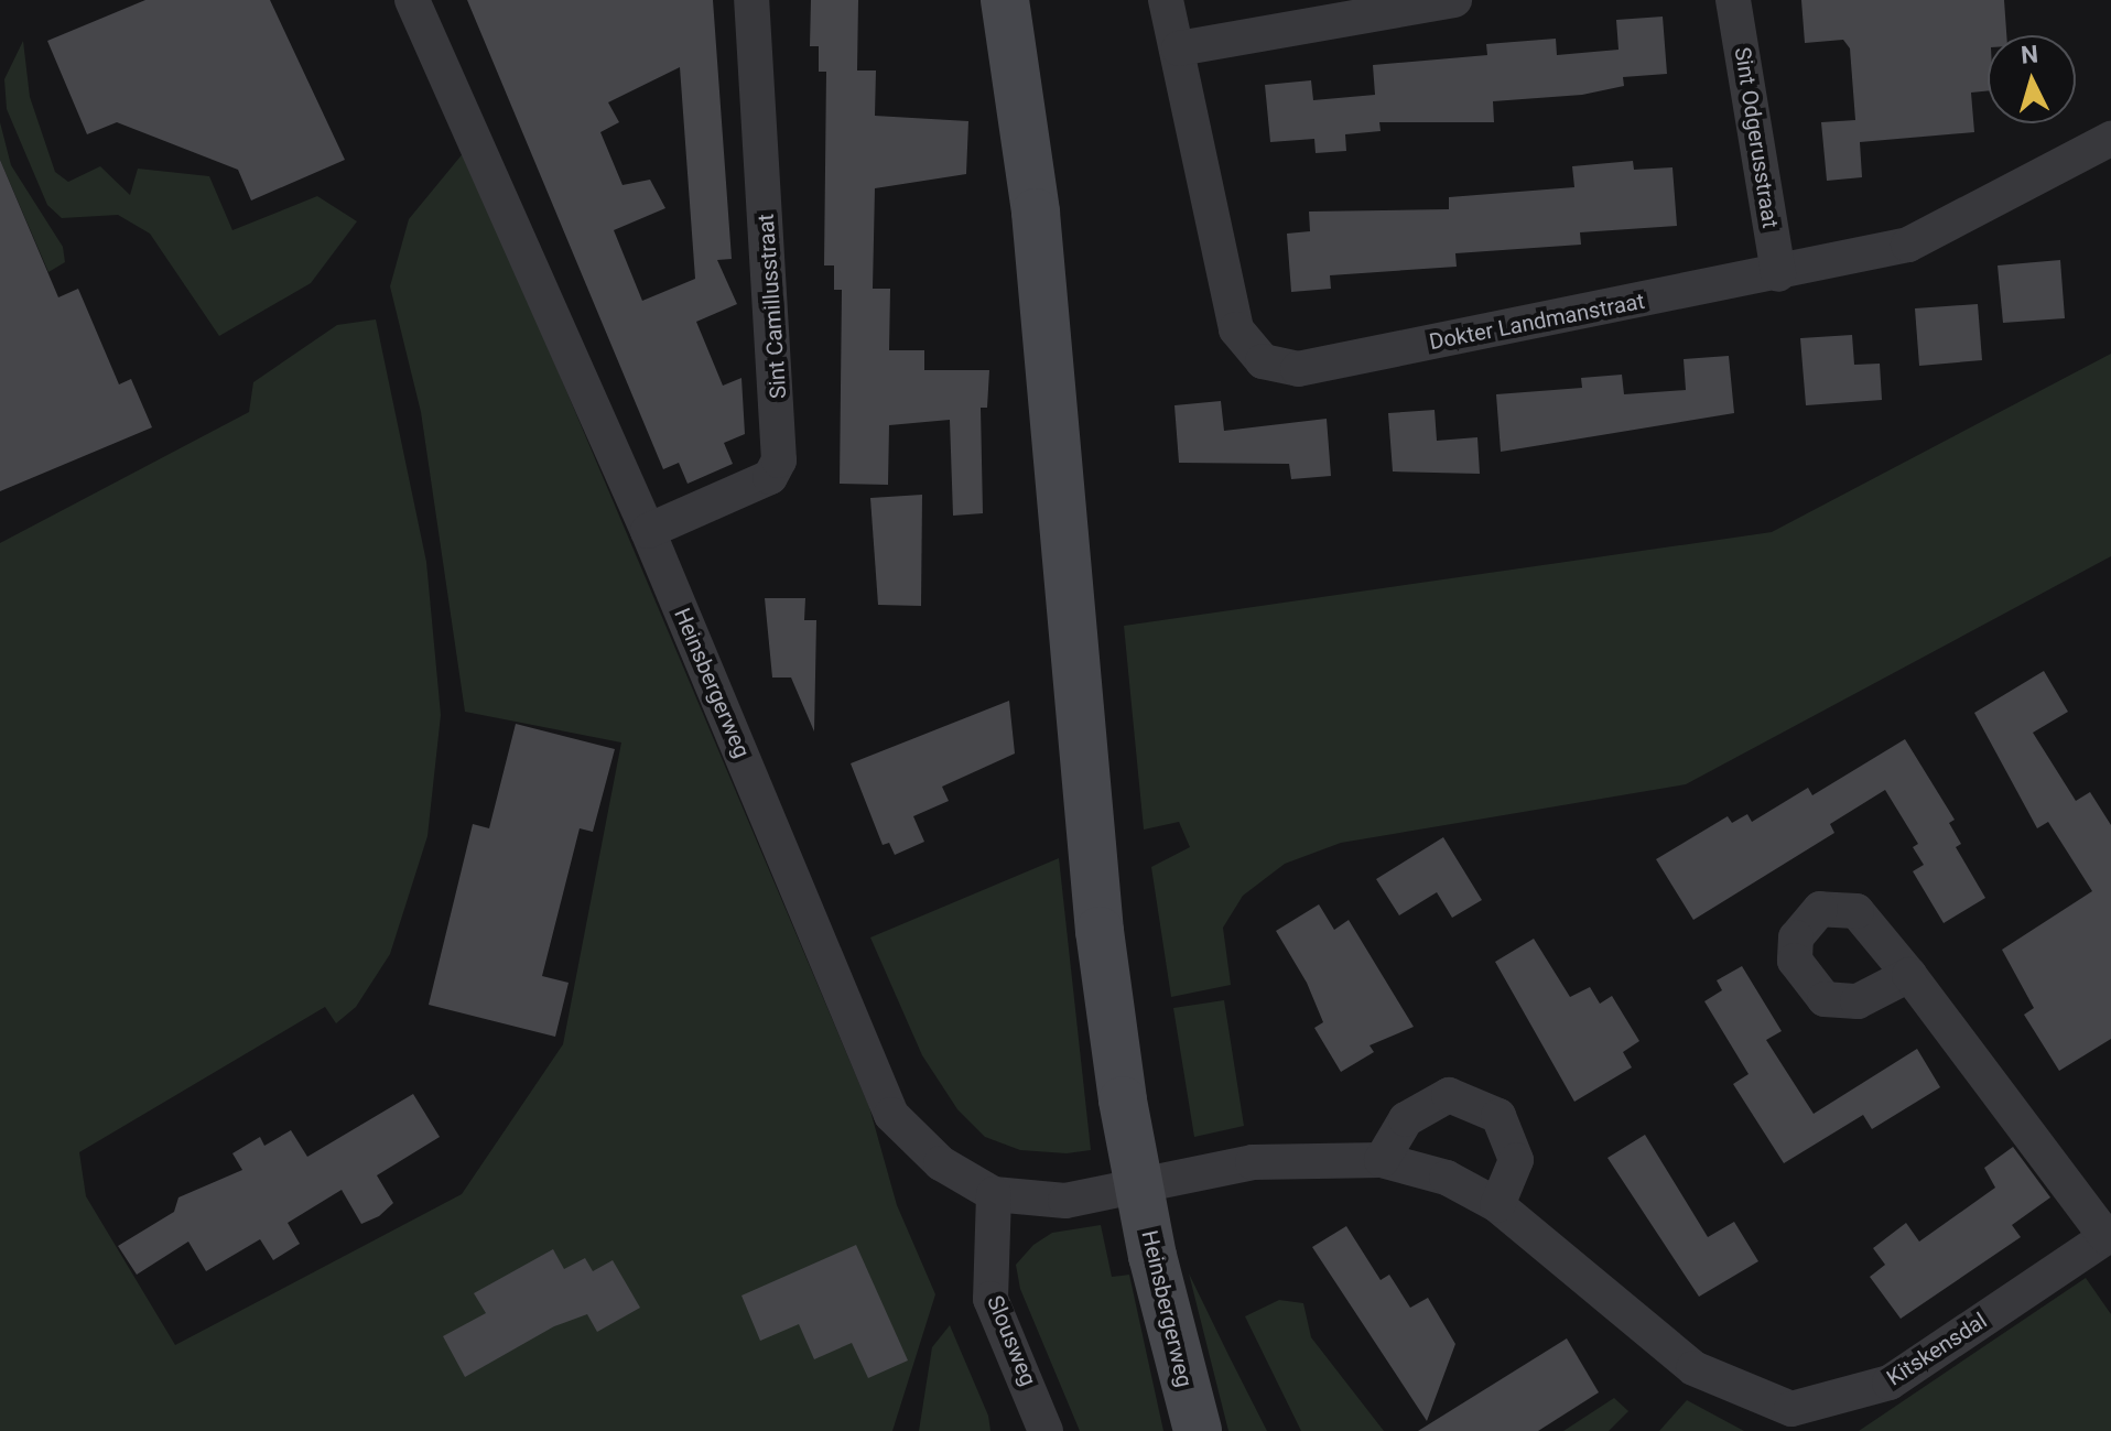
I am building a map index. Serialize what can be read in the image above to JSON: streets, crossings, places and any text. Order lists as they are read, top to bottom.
{
  "streets": {
    "main road": ["Heinsbergerweg"],
    "street": [
      "Sint Odgerusstraat",
      "Sint Camillusstraat",
      "Dokter Landmanstraat",
      "Slousweg",
      "Kitskensdal"
    ]
  },
  "crossings": [
    ["Sint Odgerusstraat", "Dokter Landmanstraat"],
    ["Sint Camillusstraat", "Heinsbergerweg"],
    ["Heinsbergerweg", "Slousweg"],
    ["Heinsbergerweg", "Kitskensdal"]
  ],
  "north": "top"
}
